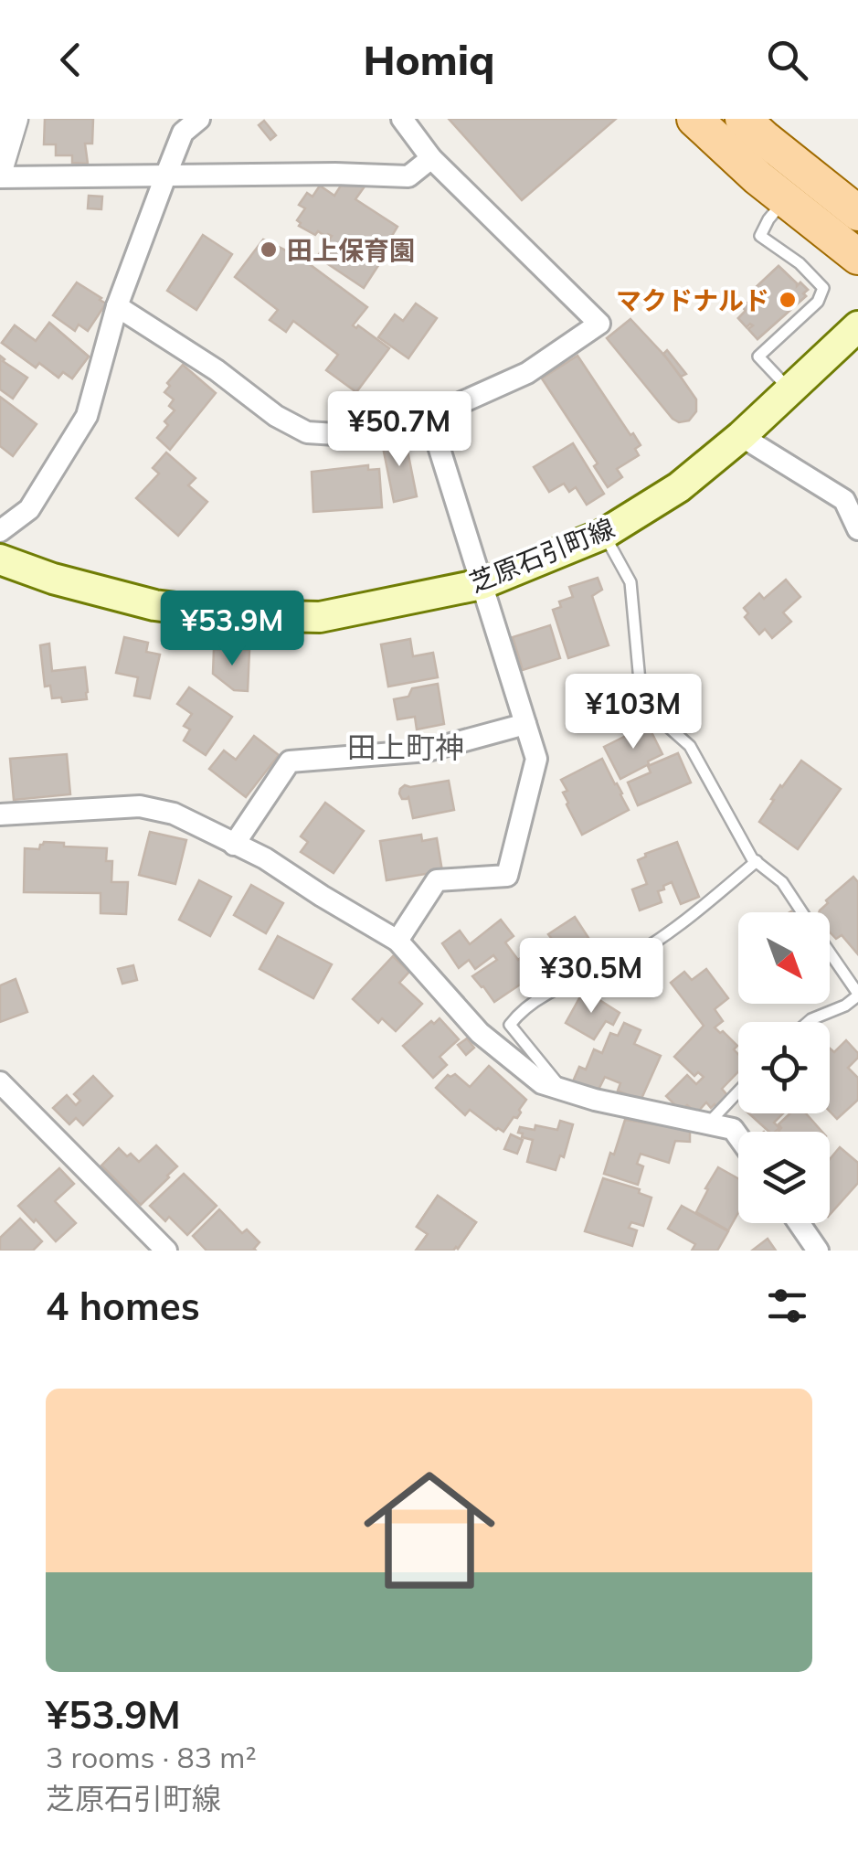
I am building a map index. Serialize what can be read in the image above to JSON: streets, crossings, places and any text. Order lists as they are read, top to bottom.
{
  "streets": {
    "main road": ["芝原石引町線"]
  },
  "districts": ["田上町神"],
  "places": ["田上保育園", "マクドナルド"],
  "north": "bottom right",
  "page": {
    "header": "Homiq",
    "price": [
      "¥50.7M",
      "¥53.9M",
      "¥103M",
      "¥30.5M"
    ],
    "heading": "4 homes",
    "list": [
      {
        "name": "¥53.9M",
        "note": "3 rooms · 83 m² · 芝原石引町線"
      }
    ]
  }
}
